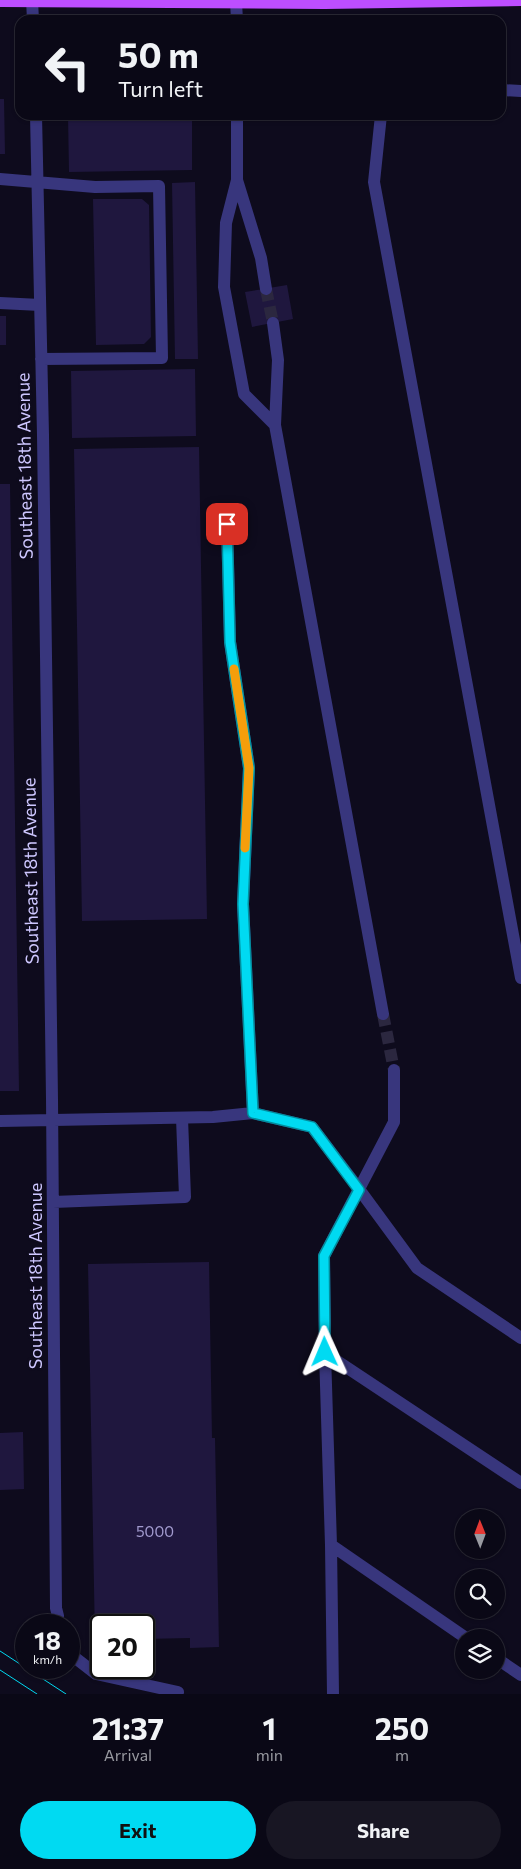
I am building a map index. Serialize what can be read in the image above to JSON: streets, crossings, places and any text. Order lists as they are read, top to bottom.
{
  "streets": {
    "street": ["Southeast 18th Avenue"]
  },
  "house_numbers": ["5000"],
  "north": "top",
  "page": {
    "turn": ["50 m", "Turn left"],
    "speed": "18 km/h",
    "limit": "20",
    "eta": [
      "21:37",
      "Arrival",
      "1",
      "min",
      "250",
      "m"
    ],
    "buttons": ["Exit", "Share"]
  }
}
